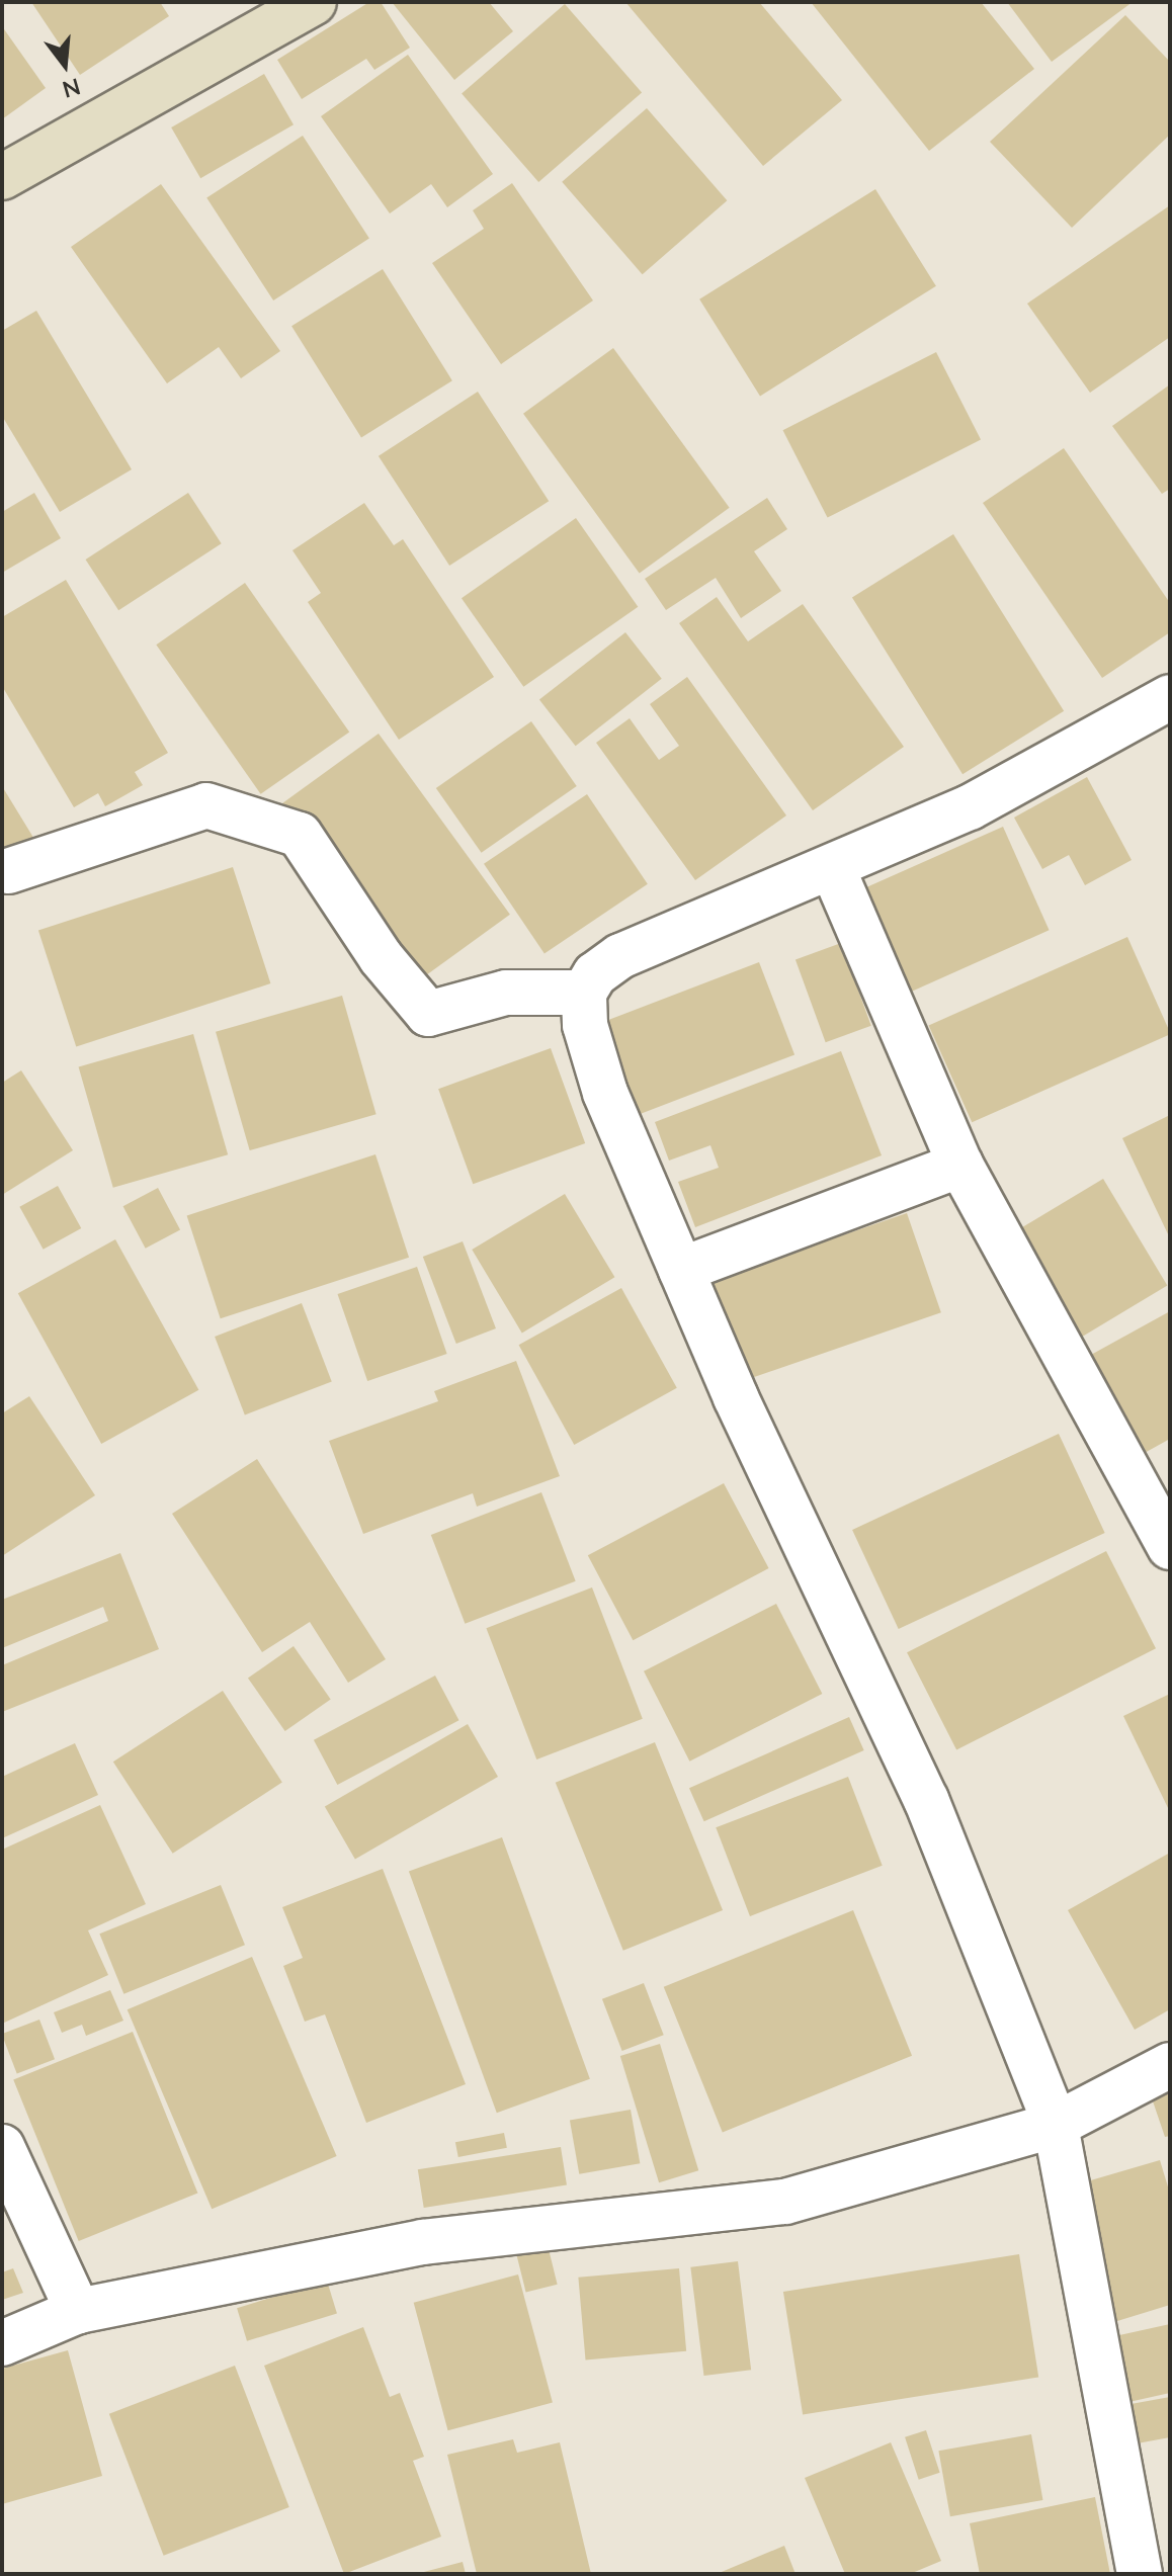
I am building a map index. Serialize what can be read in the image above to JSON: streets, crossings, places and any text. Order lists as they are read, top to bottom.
{
  "north": "bottom"
}
